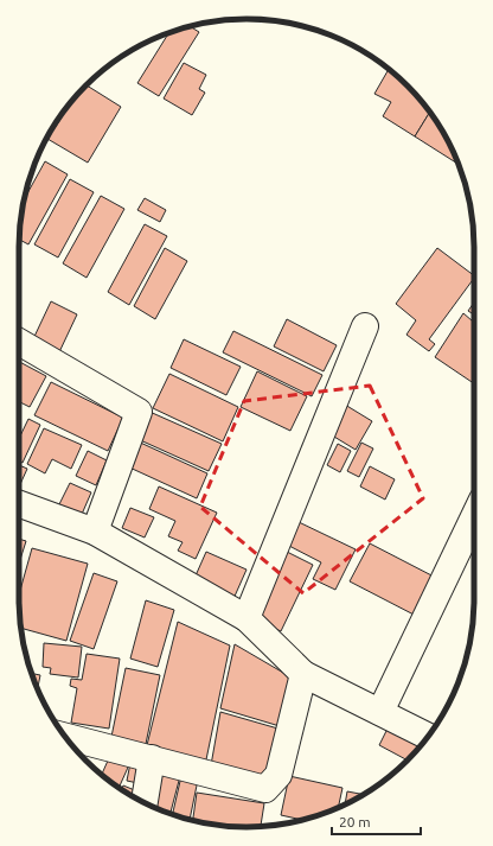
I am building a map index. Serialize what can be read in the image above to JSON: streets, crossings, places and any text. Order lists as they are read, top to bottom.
{
  "scale_bar": "20 m"
}
